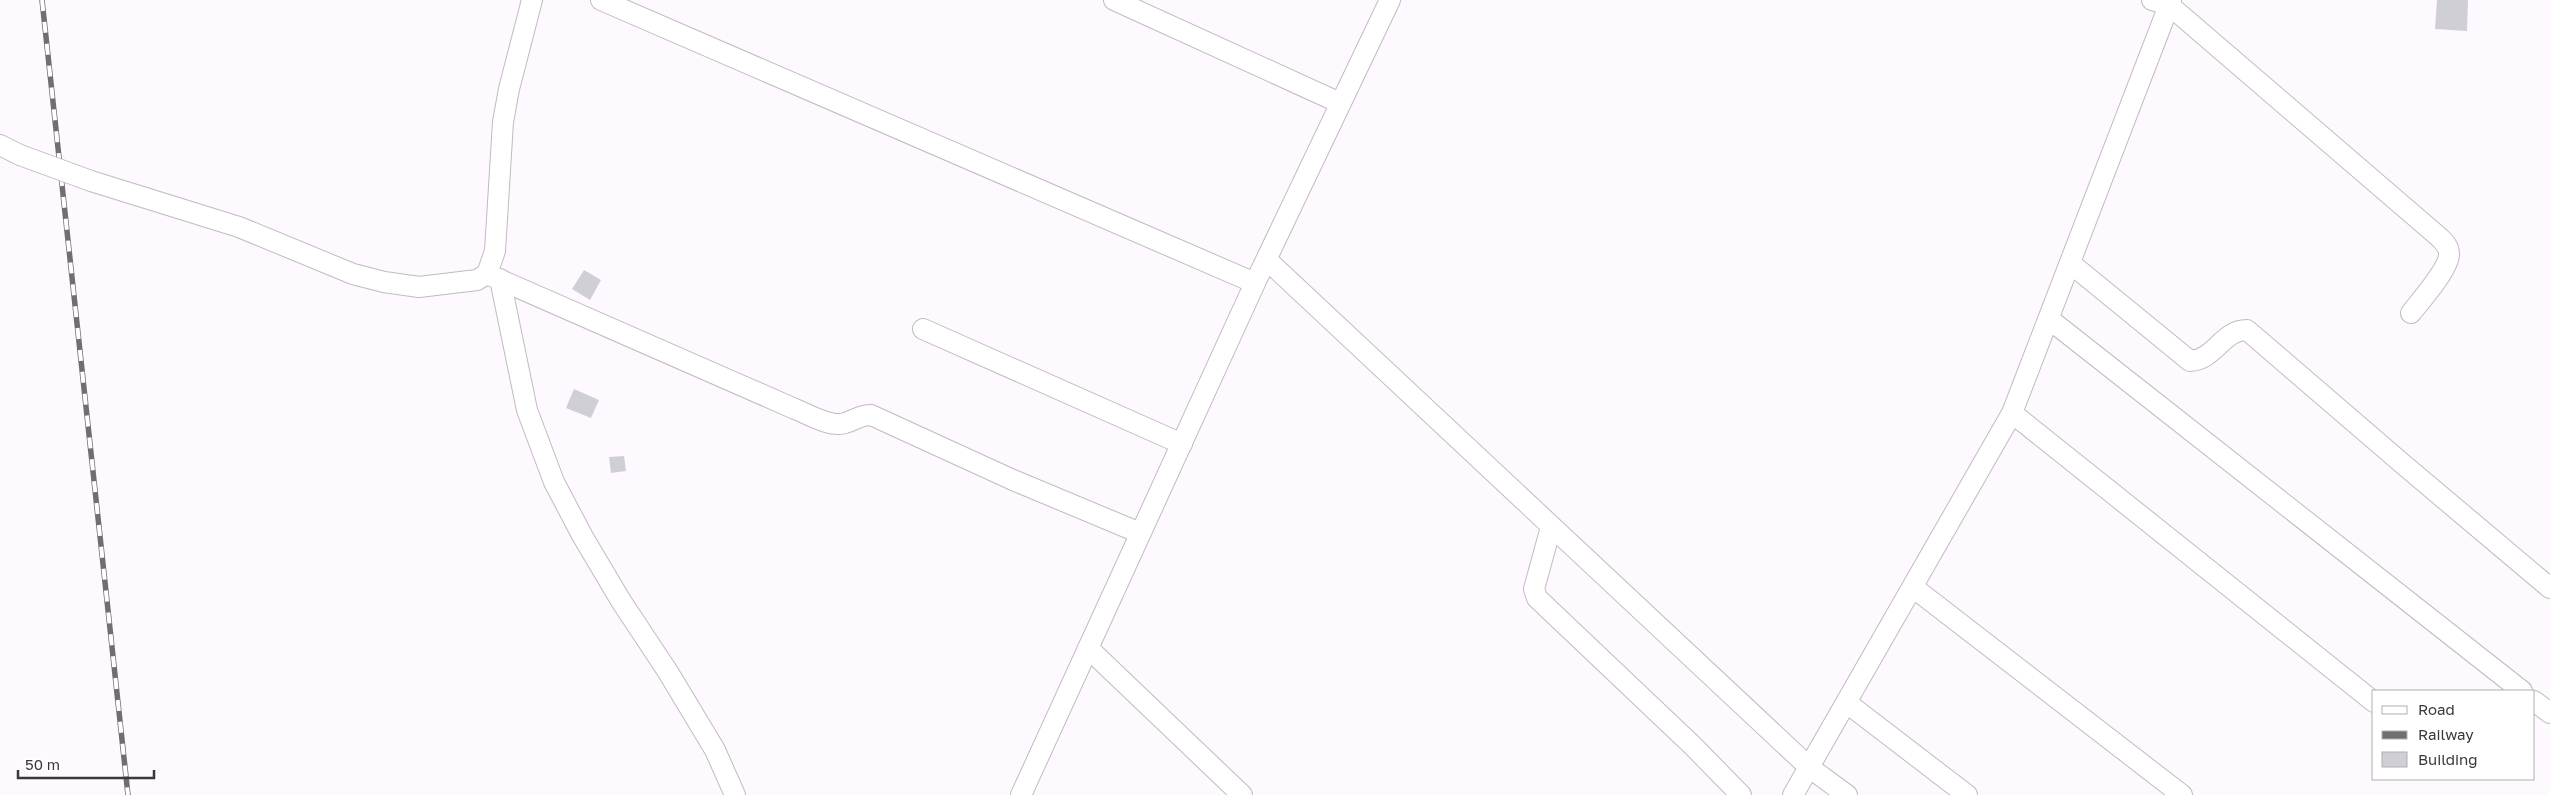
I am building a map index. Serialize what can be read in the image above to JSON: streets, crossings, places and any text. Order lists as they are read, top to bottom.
{
  "legend": ["Road", "Railway", "Building"],
  "scale_bar": "50 m"
}
